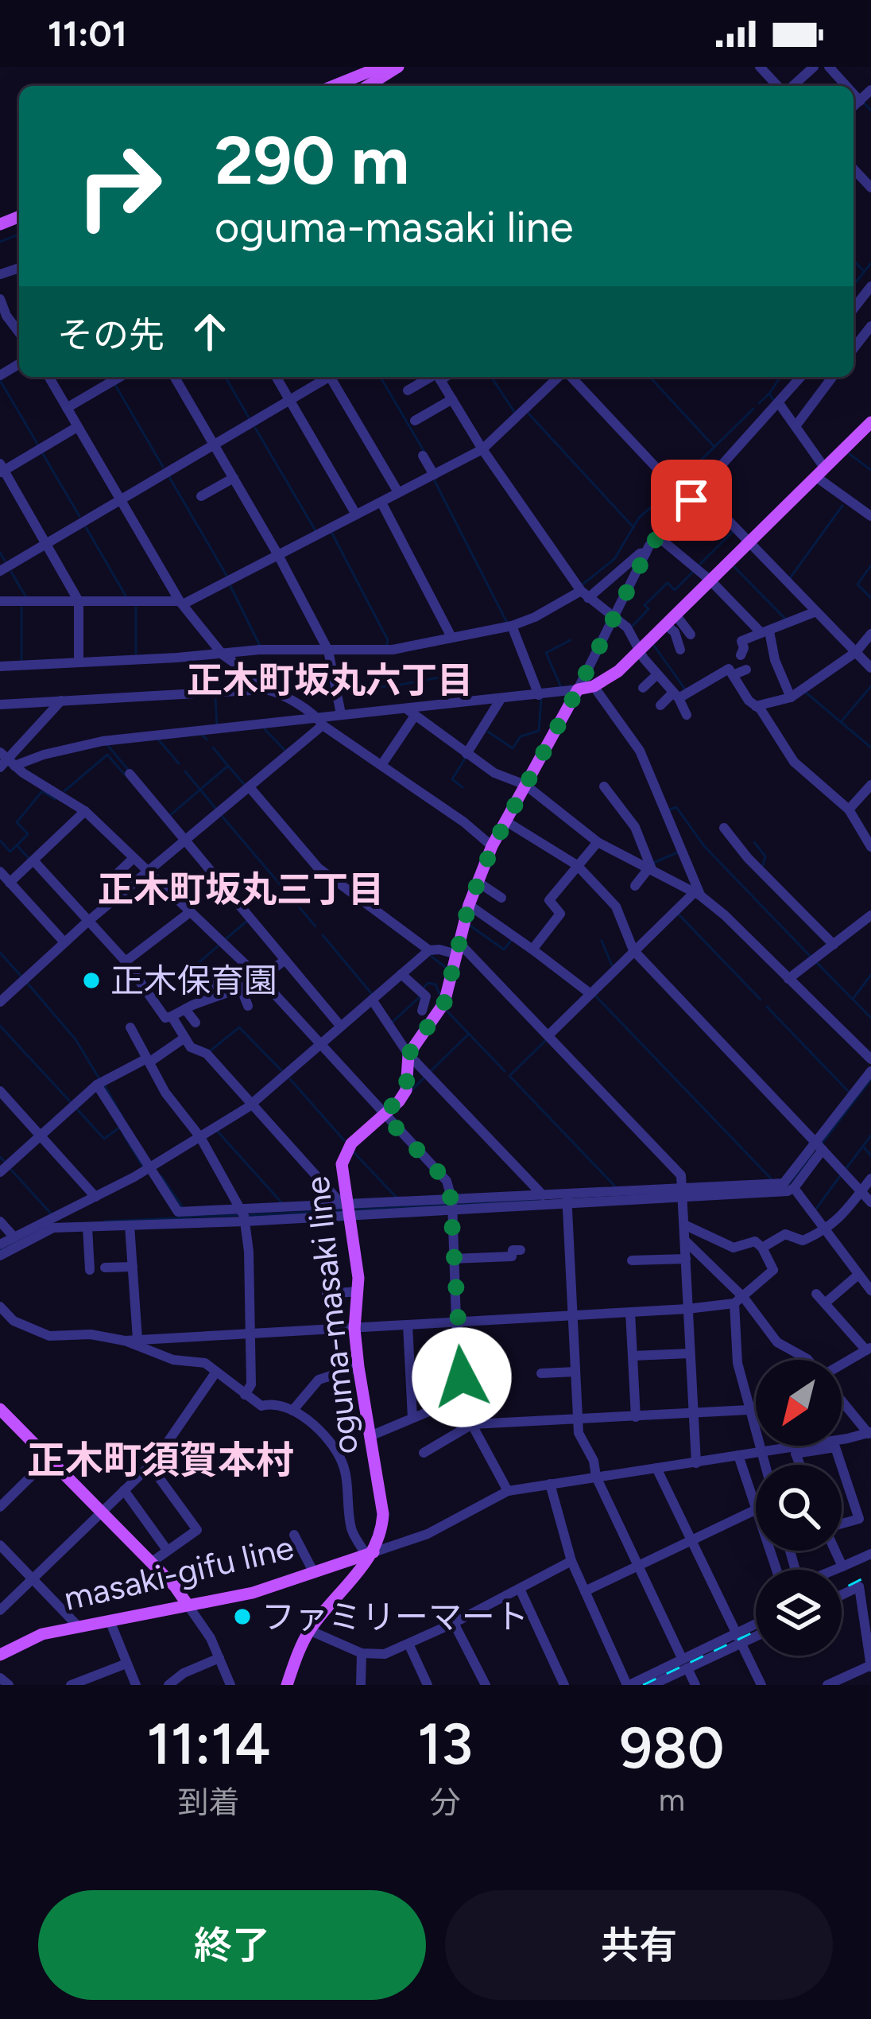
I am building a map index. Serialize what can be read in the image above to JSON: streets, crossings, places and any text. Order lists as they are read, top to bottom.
{
  "streets": {
    "main road": ["oguma-masaki line", "masaki-gifu line"]
  },
  "crossings": [
    ["oguma-masaki line", "masaki-gifu line"]
  ],
  "districts": ["正木町坂丸六丁目", "正木町坂丸三丁目", "正木町須賀本村"],
  "places": ["正木保育園", "ファミリーマート"],
  "north": "bottom left",
  "page": {
    "status": "11:01",
    "turn": ["290 m", "oguma-masaki line"],
    "then": "その先",
    "eta": [
      "11:14",
      "到着",
      "13",
      "分",
      "980",
      "m"
    ],
    "buttons": ["終了", "共有"]
  }
}
